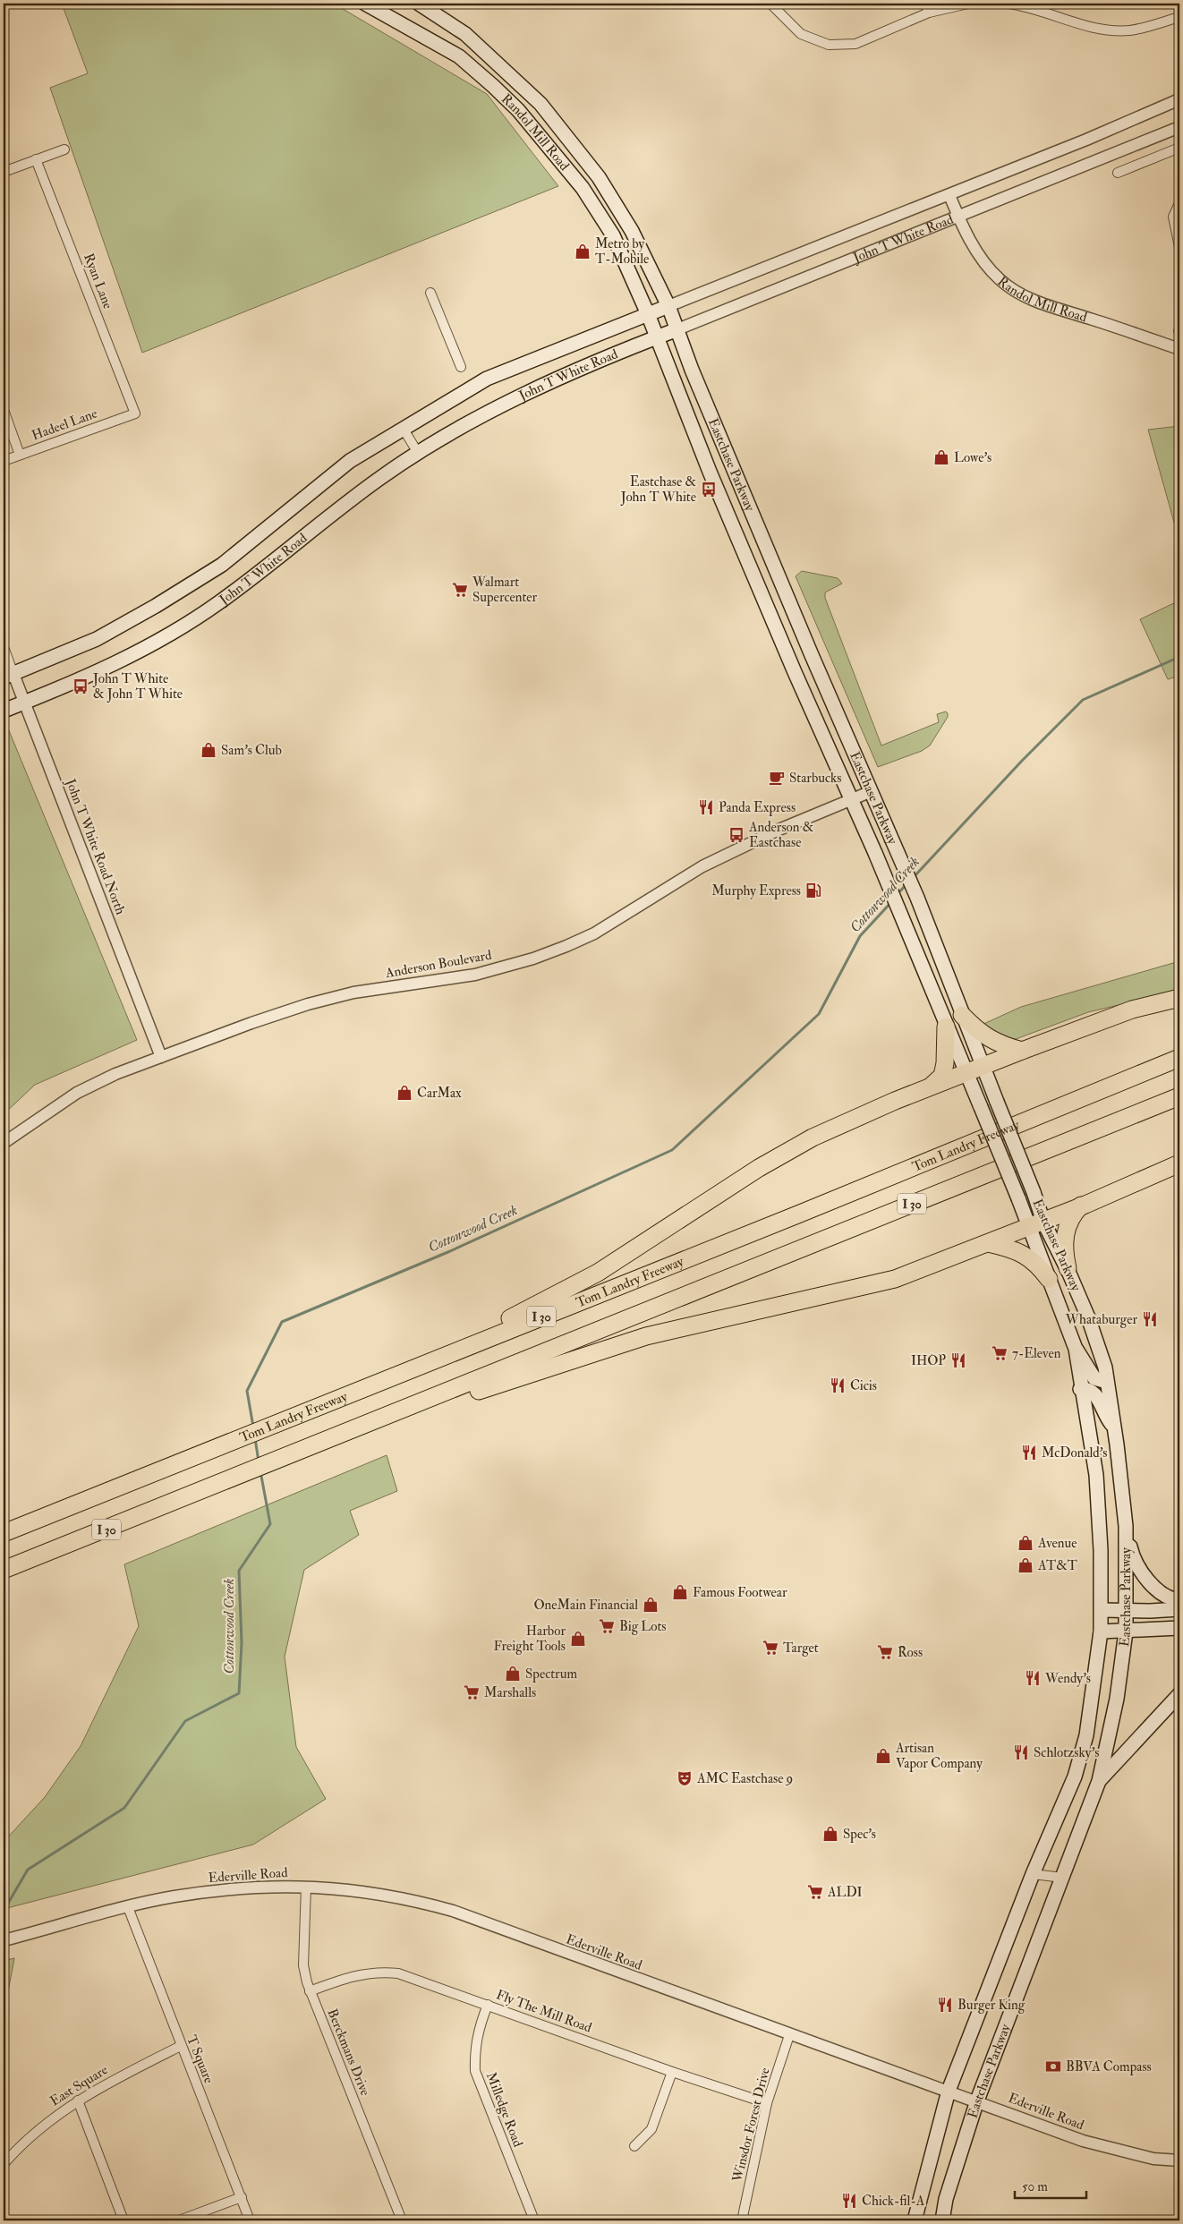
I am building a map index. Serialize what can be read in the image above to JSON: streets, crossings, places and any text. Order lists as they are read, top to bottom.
{
  "streets": {
    "highway": ["Tom Landry Freeway", "I 30"],
    "main road": ["Randol Mill Road", "John T White Road", "Eastchase Parkway"],
    "street": [
      "Ryan Lane",
      "Hadeel Lane",
      "John T White Road North",
      "Anderson Boulevard",
      "Ederville Road",
      "Fly The Mill Road",
      "Berckmans Drive",
      "T Square",
      "East Square",
      "Milledge Road",
      "Winsdor Forest Drive"
    ]
  },
  "crossings": [
    ["Randol Mill Road", "John T White Road"],
    ["Randol Mill Road", "Eastchase Parkway"],
    ["John T White Road", "Eastchase Parkway"],
    ["John T White Road", "John T White Road North"],
    ["Ryan Lane", "Hadeel Lane"],
    ["Eastchase Parkway", "Anderson Boulevard"],
    ["Eastchase Parkway", "Ederville Road"],
    ["John T White Road North", "Anderson Boulevard"],
    ["Ederville Road", "Berckmans Drive"],
    ["Ederville Road", "T Square"],
    ["Ederville Road", "Winsdor Forest Drive"],
    ["Fly The Mill Road", "Berckmans Drive"],
    ["Fly The Mill Road", "Milledge Road"],
    ["Fly The Mill Road", "Winsdor Forest Drive"],
    ["T Square", "East Square"]
  ],
  "water": ["Cottonwood Creek"],
  "places": {
    "shop": [
      "Metro by T-Mobile",
      "Lowe's",
      "Sam's Club",
      "CarMax",
      "Avenue",
      "AT&T",
      "Famous Footwear",
      "OneMain Financial",
      "Harbor Freight Tools",
      "Spectrum",
      "Artisan Vapor Company",
      "Spec's"
    ],
    "bus stop": ["Eastchase & John T White", "John T White & John T White", "Anderson & Eastchase"],
    "supermarket": [
      "Walmart Supercenter",
      "7-Eleven",
      "Big Lots",
      "Target",
      "Ross",
      "Marshalls",
      "ALDI"
    ],
    "cafe": ["Starbucks"],
    "restaurant": [
      "Panda Express",
      "Whataburger",
      "IHOP",
      "Cicis",
      "McDonald's",
      "Wendy's",
      "Schlotzsky's",
      "Burger King",
      "Chick-fil-A"
    ],
    "fuel station": ["Murphy Express"],
    "theatre": ["AMC Eastchase 9"],
    "bank": ["BBVA Compass"]
  },
  "scale_bar": "50 m"
}
